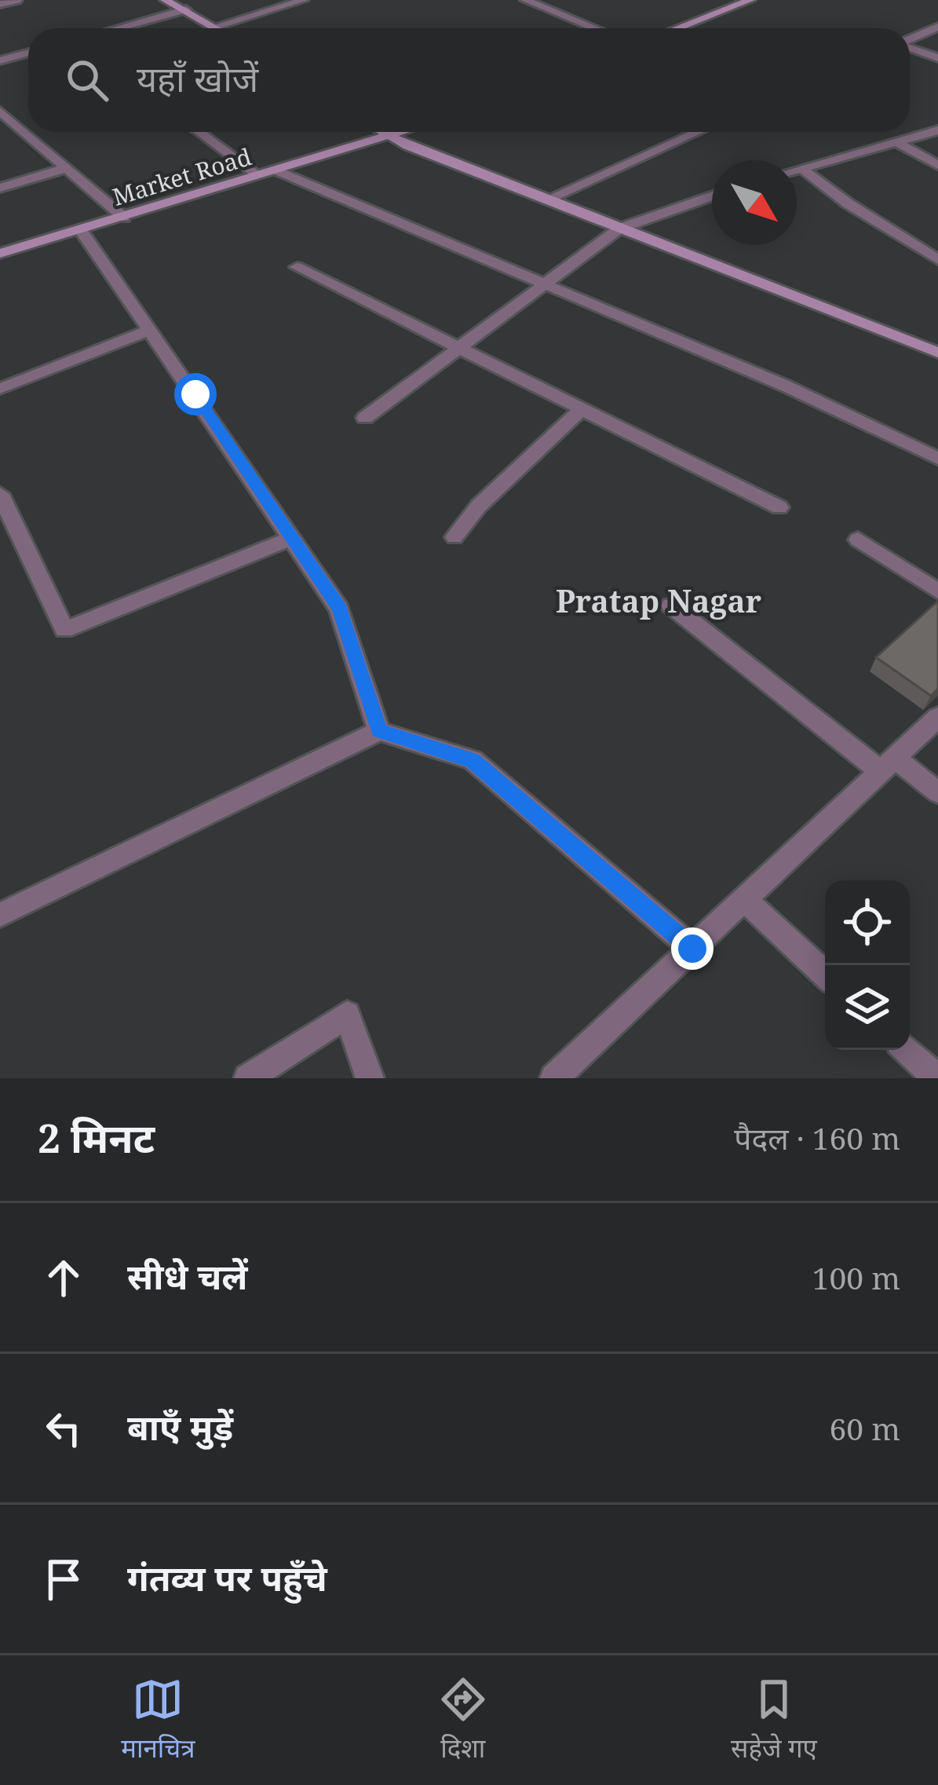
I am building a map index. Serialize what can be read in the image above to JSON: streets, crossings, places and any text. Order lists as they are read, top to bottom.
{
  "streets": {
    "street": ["Market Road"]
  },
  "districts": ["Pratap Nagar"],
  "north": "bottom right",
  "page": {
    "search": "यहाँ खोजें",
    "heading": ["2 मिनट", "पैदल · 160 m"],
    "list": [
      ["सीधे चलें", "100 m"],
      ["बाएँ मुड़ें", "60 m"],
      "गंतव्य पर पहुँचे"
    ],
    "nav": ["मानचित्र", "दिशा", "सहेजे गए"]
  }
}
